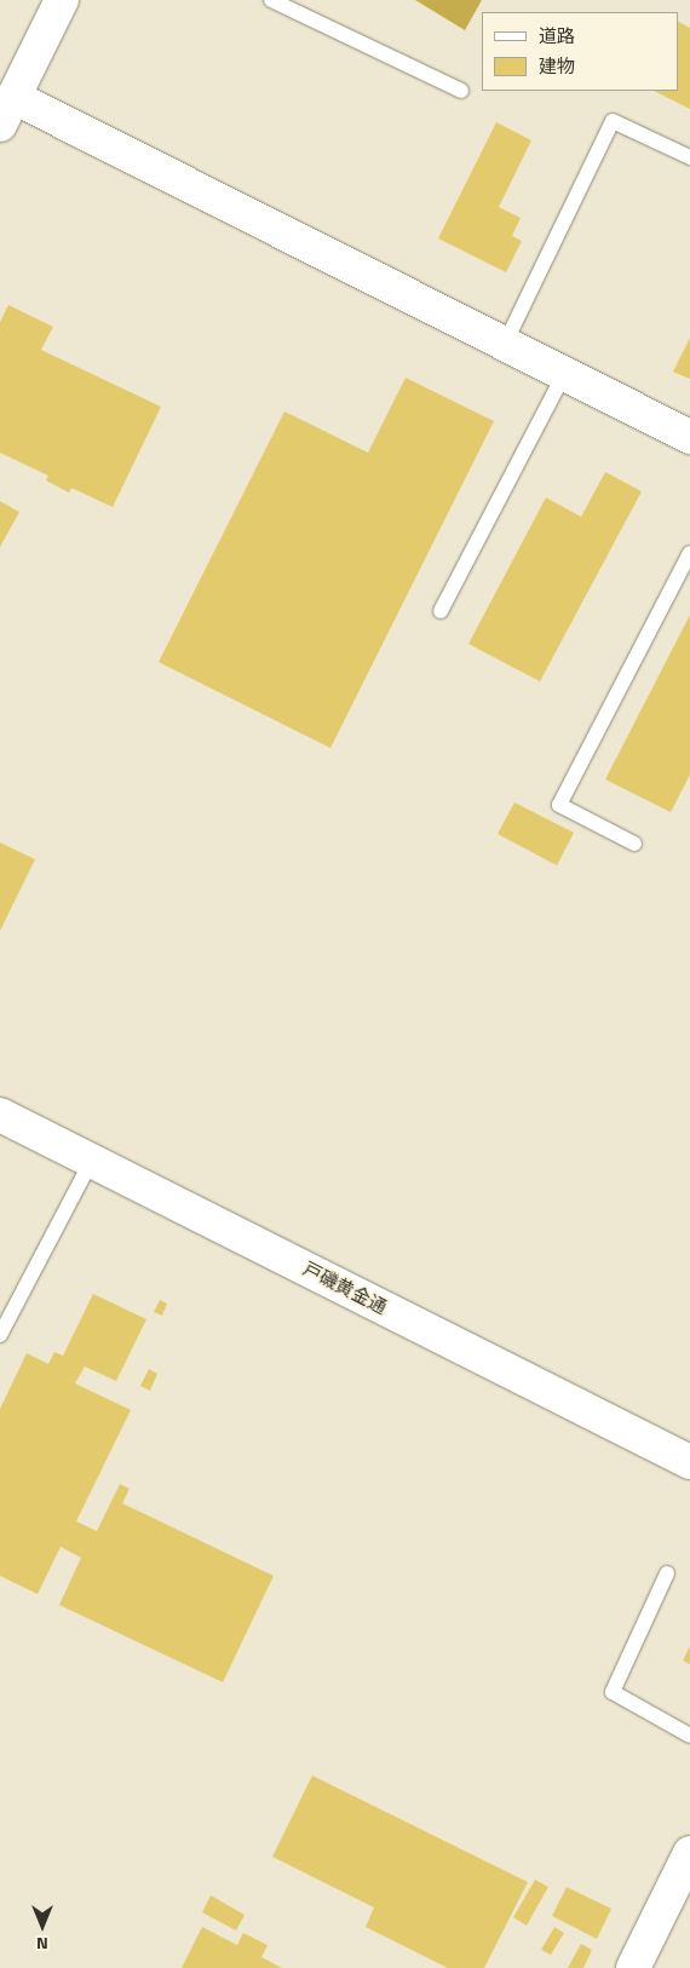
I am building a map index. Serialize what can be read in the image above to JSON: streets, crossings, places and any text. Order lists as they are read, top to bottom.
{
  "streets": {
    "street": ["戸磯黄金通"]
  },
  "legend": ["道路", "建物"],
  "north": "bottom"
}
